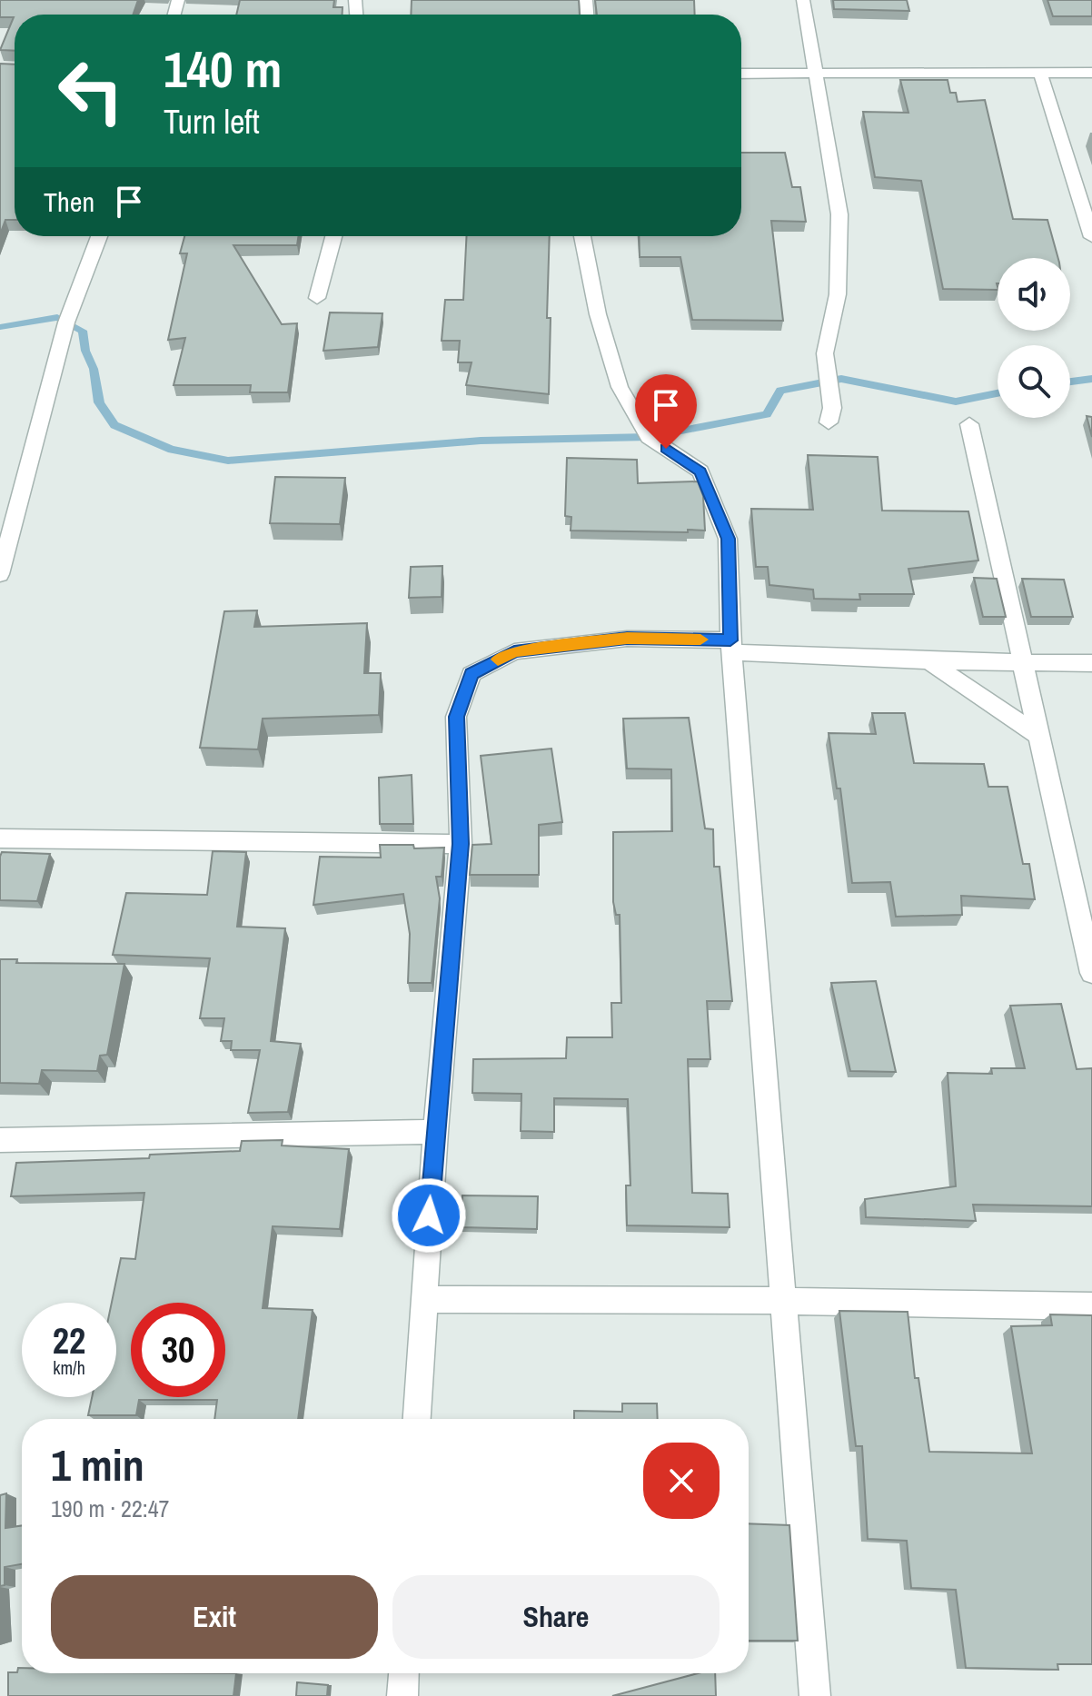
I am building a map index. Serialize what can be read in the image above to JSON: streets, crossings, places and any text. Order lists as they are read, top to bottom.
{
  "page": {
    "turn": ["140 m", "Turn left"],
    "then": "Then",
    "speed": "22 km/h",
    "limit": "30",
    "heading": ["1 min", "190 m · 22:47"],
    "buttons": ["Exit", "Share"]
  }
}
